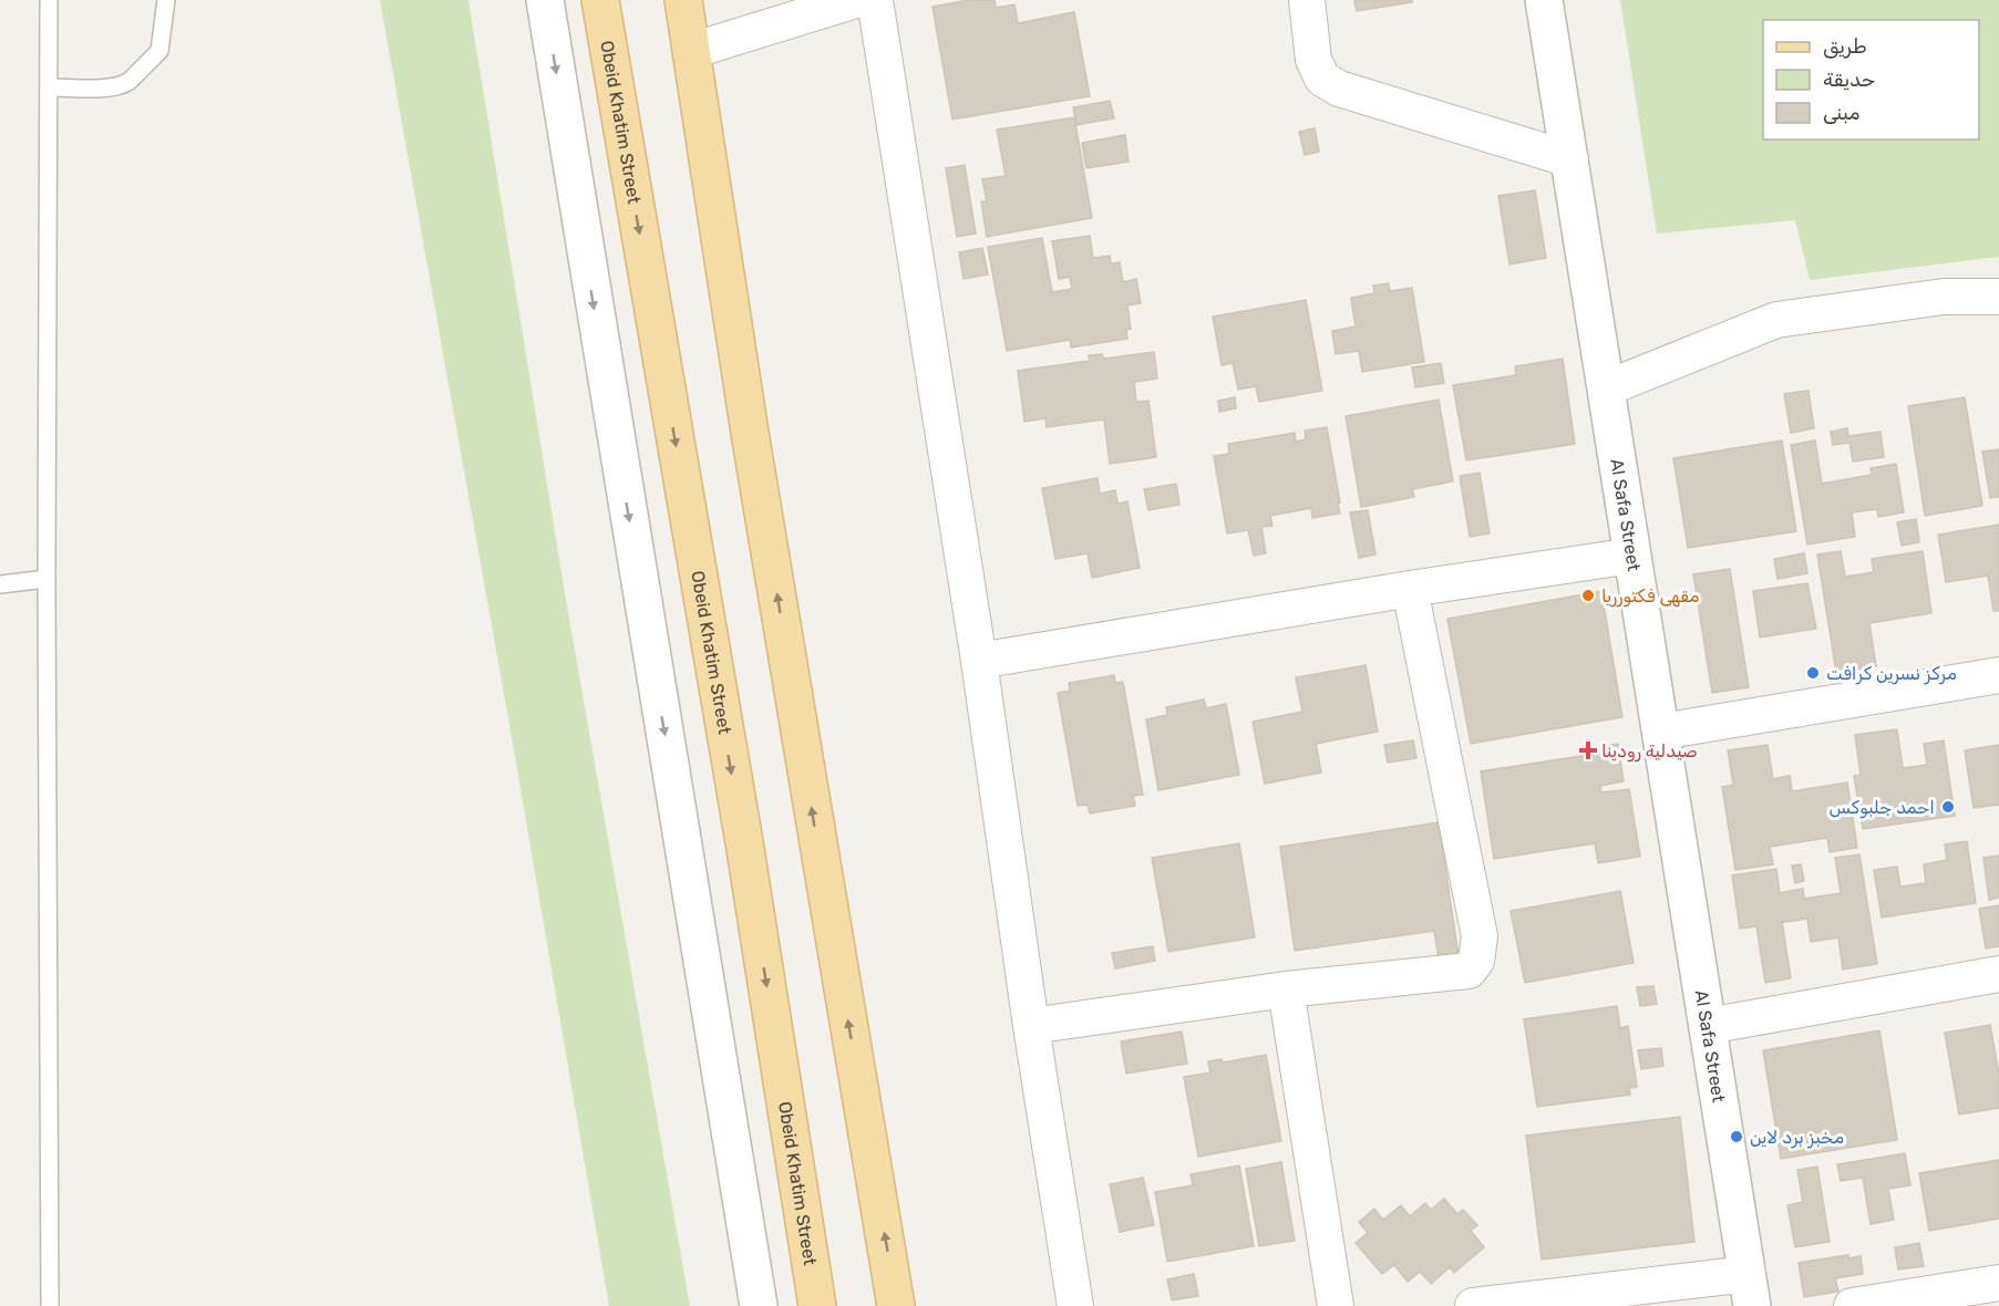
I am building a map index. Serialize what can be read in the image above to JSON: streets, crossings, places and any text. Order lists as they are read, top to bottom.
{
  "streets": {
    "main road": ["Obeid Khatim Street"],
    "street": ["Al Safa Street"]
  },
  "places": {
    "other": [
      "مقهى فكتورريا",
      "مركز نسرين كرافت",
      "احمد جلبوكس",
      "مخبز برد لاين"
    ],
    "health": ["صيدلية رودينا"]
  },
  "legend": ["طريق", "حديقة", "مبنى"]
}
